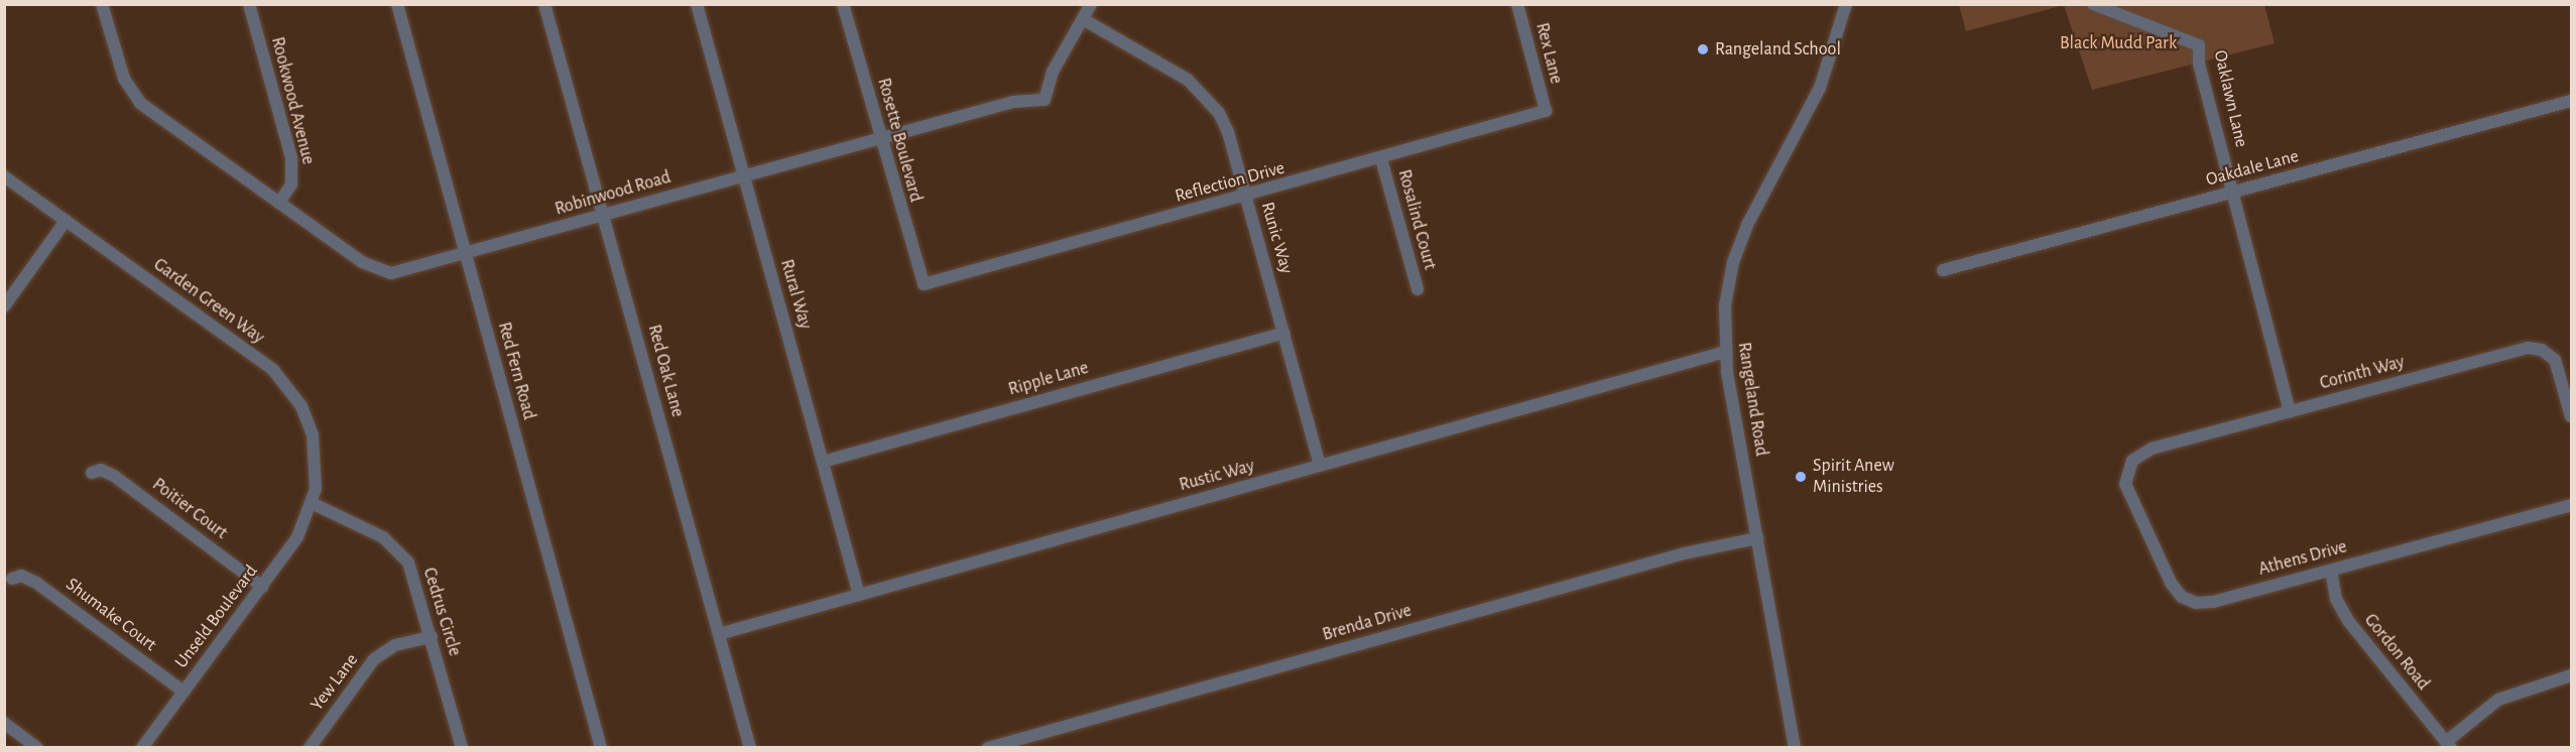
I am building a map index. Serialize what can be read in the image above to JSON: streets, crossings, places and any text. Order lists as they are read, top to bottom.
{
  "streets": {
    "street": [
      "Rex Lane",
      "Oaklawn Lane",
      "Rookwood Avenue",
      "Rosette Boulevard",
      "Oakdale Lane",
      "Reflection Drive",
      "Robinwood Road",
      "Rosalind Court",
      "Runic Way",
      "Rural Way",
      "Garden Green Way",
      "Red Fern Road",
      "Red Oak Lane",
      "Corinth Way",
      "Ripple Lane",
      "Rangeland Road",
      "Rustic Way",
      "Poitier Court",
      "Athens Drive",
      "Cedrus Circle",
      "Shumake Court",
      "Unseld Boulevard",
      "Brenda Drive",
      "Gordon Road",
      "Yew Lane"
    ]
  },
  "crossings": [
    ["Rex Lane", "Reflection Drive"],
    ["Oaklawn Lane", "Oakdale Lane"],
    ["Oaklawn Lane", "Corinth Way"],
    ["Rookwood Avenue", "Robinwood Road"],
    ["Rosette Boulevard", "Reflection Drive"],
    ["Rosette Boulevard", "Robinwood Road"],
    ["Reflection Drive", "Rosalind Court"],
    ["Reflection Drive", "Runic Way"],
    ["Robinwood Road", "Runic Way"],
    ["Robinwood Road", "Rural Way"],
    ["Robinwood Road", "Red Fern Road"],
    ["Robinwood Road", "Red Oak Lane"],
    ["Runic Way", "Ripple Lane"],
    ["Runic Way", "Rustic Way"],
    ["Rural Way", "Ripple Lane"],
    ["Rural Way", "Rustic Way"],
    ["Garden Green Way", "Cedrus Circle"],
    ["Garden Green Way", "Unseld Boulevard"],
    ["Red Oak Lane", "Rustic Way"],
    ["Corinth Way", "Athens Drive"],
    ["Rangeland Road", "Rustic Way"],
    ["Rangeland Road", "Brenda Drive"],
    ["Poitier Court", "Unseld Boulevard"],
    ["Athens Drive", "Gordon Road"],
    ["Cedrus Circle", "Unseld Boulevard"],
    ["Cedrus Circle", "Yew Lane"],
    ["Shumake Court", "Unseld Boulevard"]
  ],
  "parks": ["Black Mudd Park"],
  "places": ["Rangeland School", "Spirit Anew Ministries"]
}
